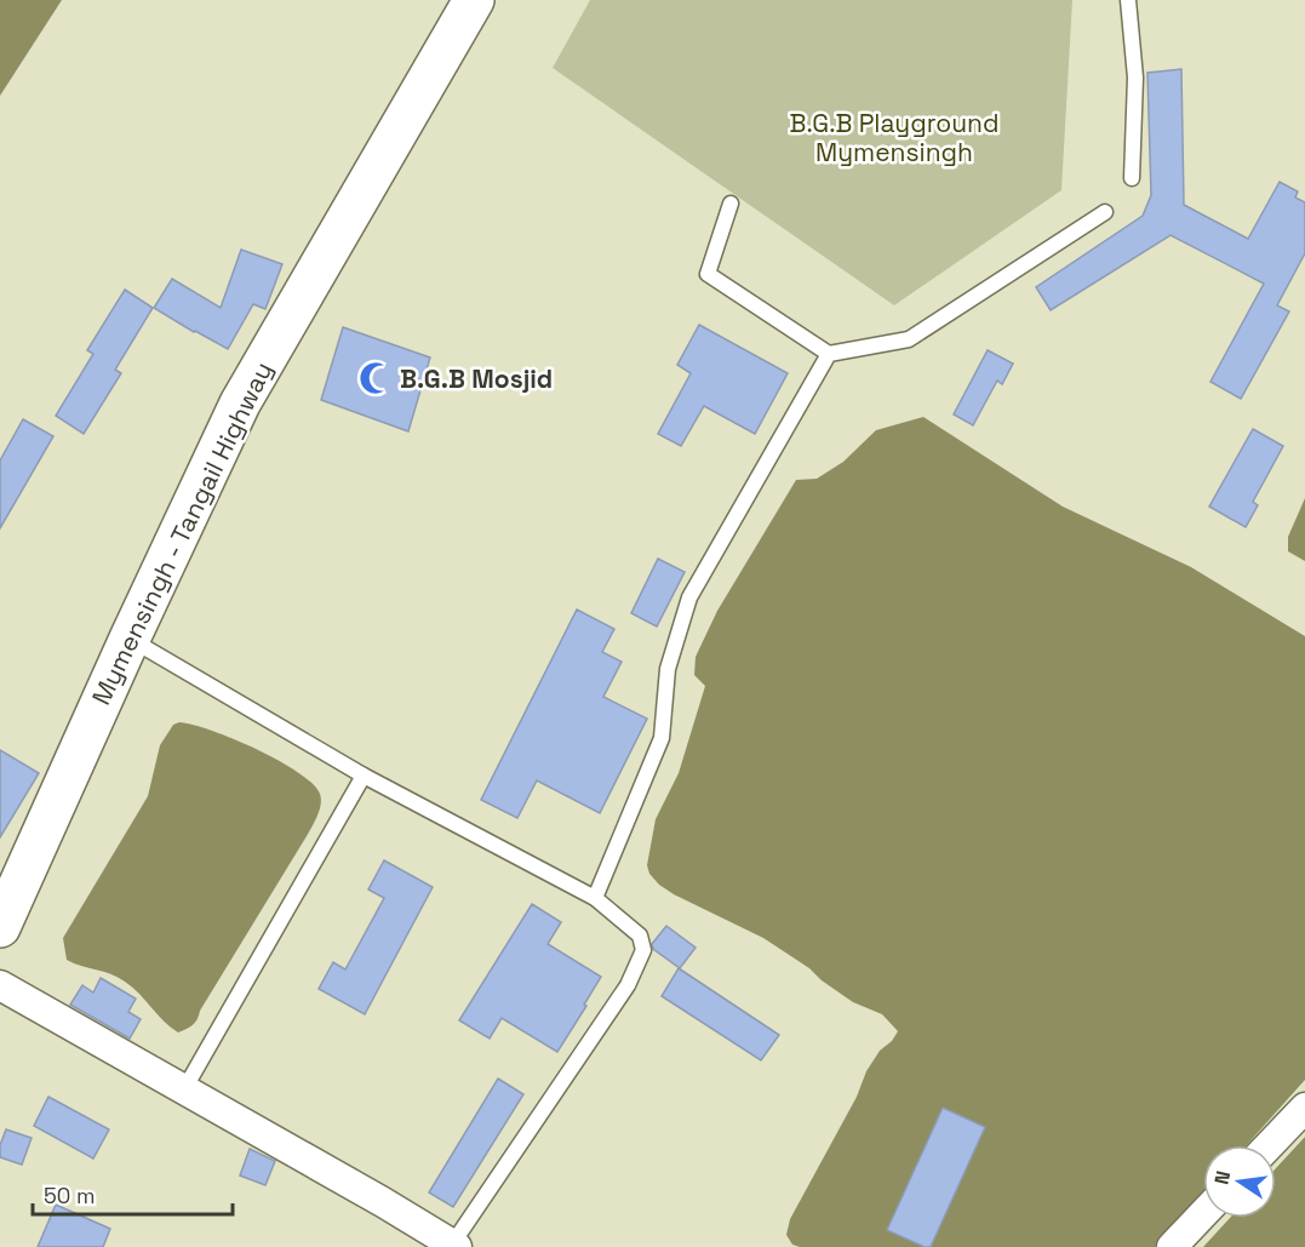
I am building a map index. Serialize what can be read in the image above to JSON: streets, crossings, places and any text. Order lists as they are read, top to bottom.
{
  "streets": {
    "highway": ["Mymensingh - Tangail Highway"]
  },
  "parks": ["B.G.B Playground Mymensingh"],
  "places": {
    "mosque": ["B.G.B Mosjid"]
  },
  "scale_bar": "50 m",
  "north": "left"
}
